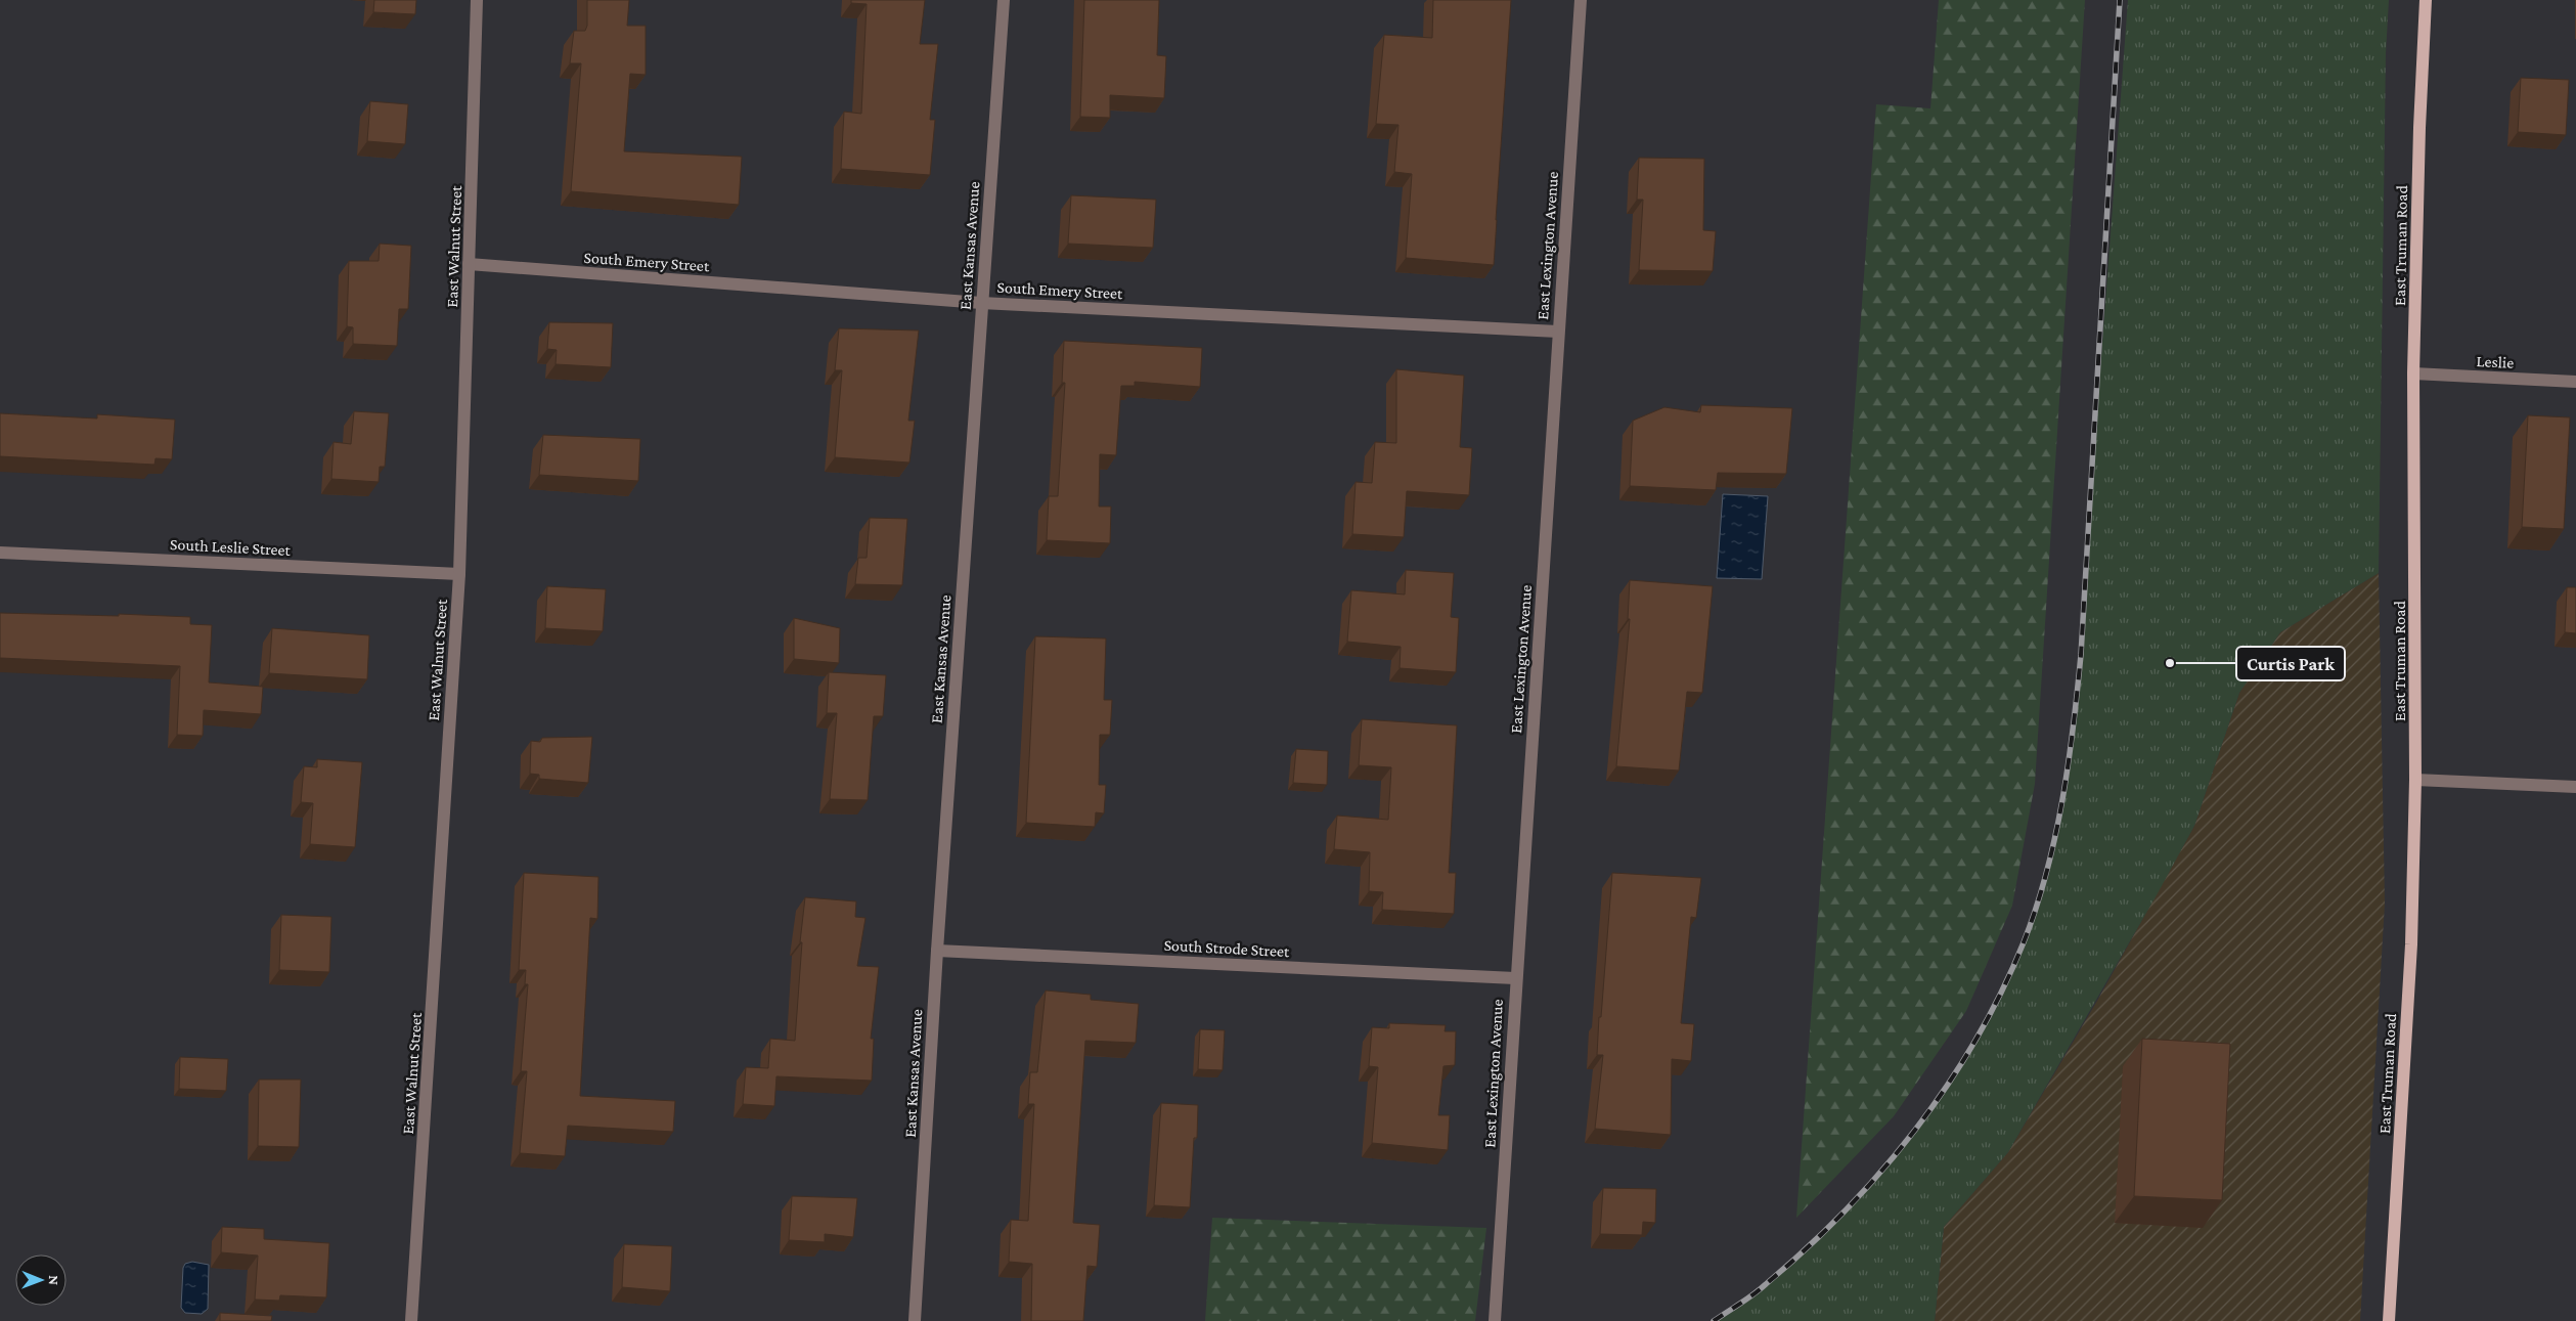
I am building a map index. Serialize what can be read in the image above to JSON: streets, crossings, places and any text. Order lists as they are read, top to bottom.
{
  "streets": {
    "main road": ["East Truman Road"],
    "street": [
      "East Kansas Avenue",
      "East Lexington Avenue",
      "East Walnut Street",
      "South Emery Street",
      "Leslie",
      "South Leslie Street",
      "South Strode Street"
    ]
  },
  "crossings": [
    ["East Kansas Avenue", "South Emery Street"],
    ["East Kansas Avenue", "South Strode Street"],
    ["East Lexington Avenue", "South Emery Street"],
    ["East Lexington Avenue", "South Strode Street"],
    ["East Truman Road", "Leslie"],
    ["East Walnut Street", "South Emery Street"],
    ["East Walnut Street", "South Leslie Street"]
  ],
  "places": ["Curtis Park"],
  "north": "right"
}
